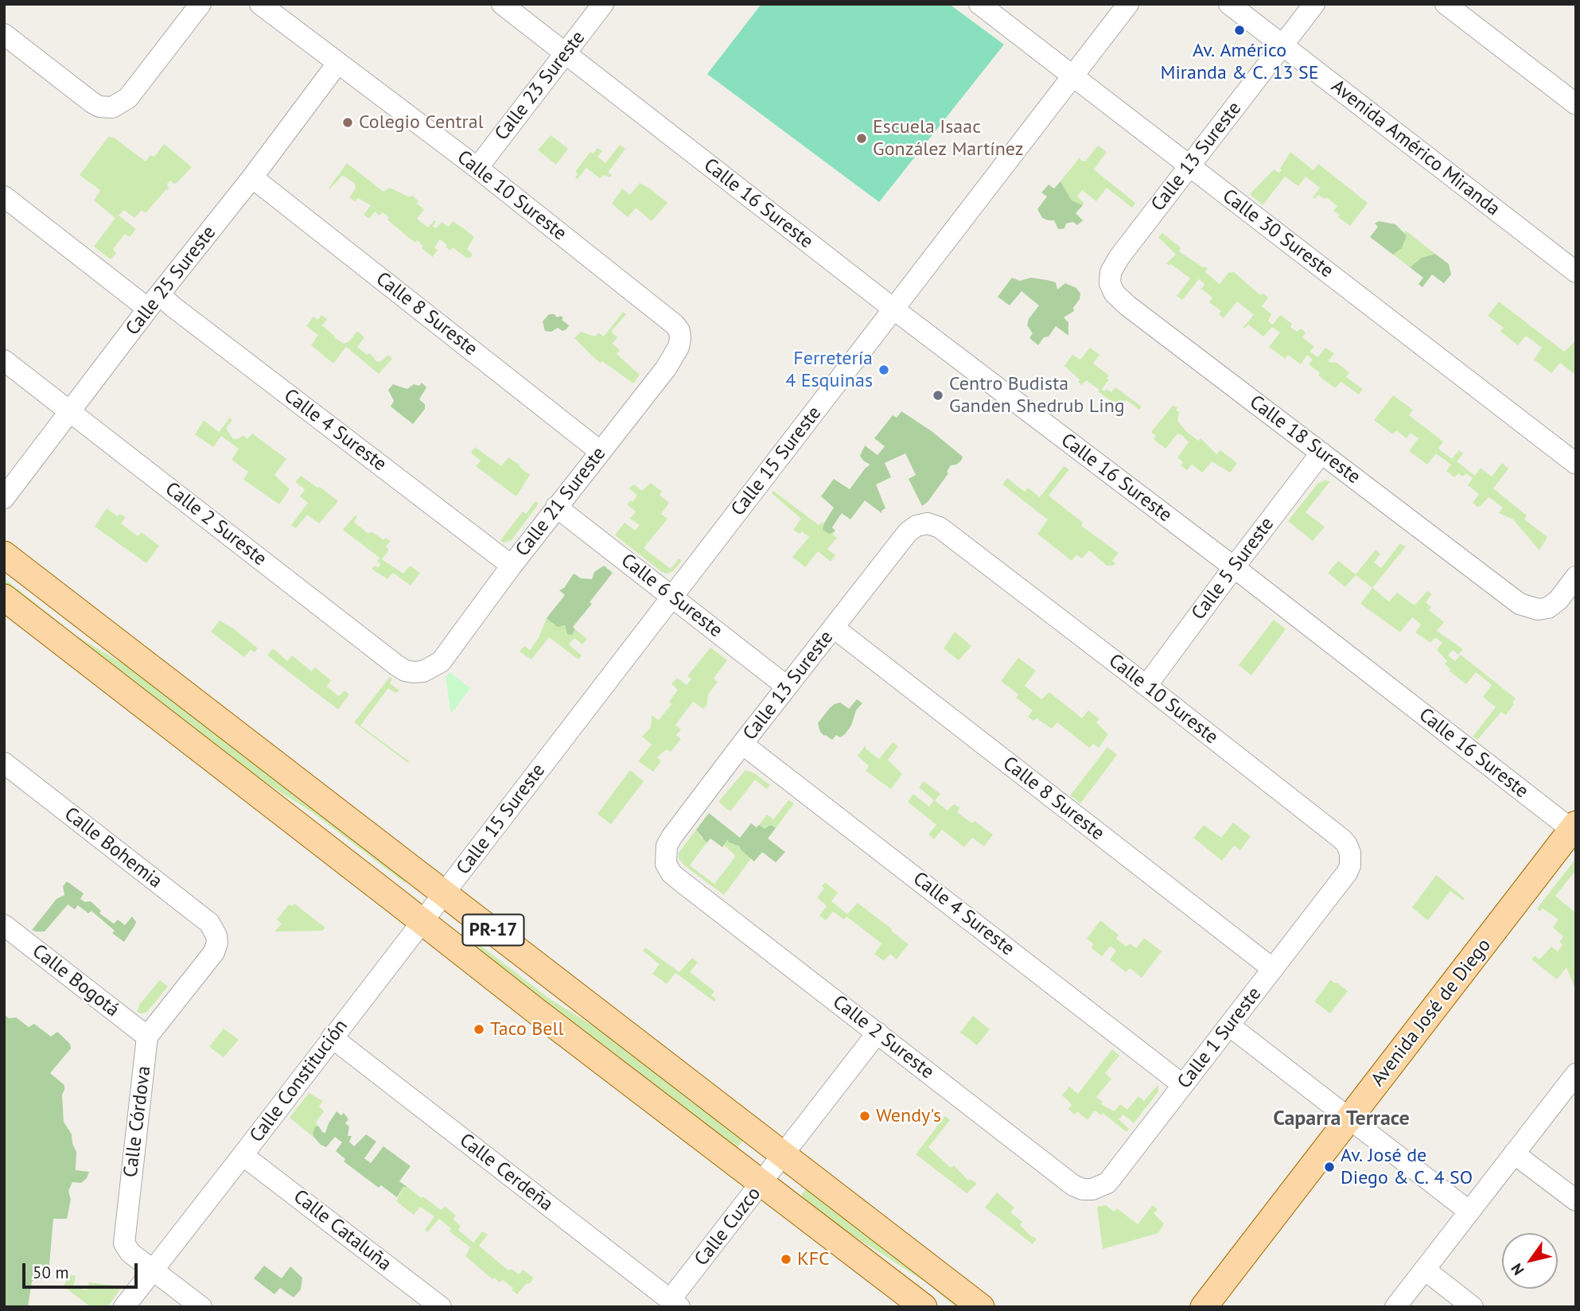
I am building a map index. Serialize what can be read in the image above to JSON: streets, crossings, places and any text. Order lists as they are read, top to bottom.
{
  "streets": {
    "main road": ["PR-17", "Avenida José de Diego"],
    "street": [
      "Calle 23 Sureste",
      "Avenida Américo Miranda",
      "Calle 13 Sureste",
      "Calle 10 Sureste",
      "Calle 16 Sureste",
      "Calle 30 Sureste",
      "Calle 25 Sureste",
      "Calle 8 Sureste",
      "Calle 4 Sureste",
      "Calle 18 Sureste",
      "Calle 15 Sureste",
      "Calle 21 Sureste",
      "Calle 2 Sureste",
      "Calle 5 Sureste",
      "Calle 6 Sureste",
      "Calle Bohemia",
      "Calle Bogotá",
      "Calle 1 Sureste",
      "Calle Constitución",
      "Calle Córdova",
      "Calle Cerdeña",
      "Calle Cuzco",
      "Calle Cataluña"
    ]
  },
  "crossings": [
    ["Calle 23 Sureste", "Calle 10 Sureste"],
    ["Calle 23 Sureste", "Calle 16 Sureste"],
    ["Avenida Américo Miranda", "Calle 13 Sureste"],
    ["Calle 13 Sureste", "Calle 10 Sureste"],
    ["Calle 13 Sureste", "Calle 30 Sureste"],
    ["Calle 13 Sureste", "Calle 8 Sureste"],
    ["Calle 13 Sureste", "Calle 4 Sureste"],
    ["Calle 13 Sureste", "Calle 18 Sureste"],
    ["Calle 13 Sureste", "Calle 2 Sureste"],
    ["Calle 13 Sureste", "Calle 6 Sureste"],
    ["Calle 10 Sureste", "Calle 25 Sureste"],
    ["Calle 10 Sureste", "Calle 21 Sureste"],
    ["Calle 10 Sureste", "Calle 5 Sureste"],
    ["Calle 10 Sureste", "Calle 1 Sureste"],
    ["Calle 16 Sureste", "Calle 15 Sureste"],
    ["Calle 16 Sureste", "Calle 5 Sureste"],
    ["Calle 16 Sureste", "Avenida José de Diego"],
    ["Calle 30 Sureste", "Calle 15 Sureste"],
    ["Calle 25 Sureste", "Calle 8 Sureste"],
    ["Calle 25 Sureste", "Calle 4 Sureste"],
    ["Calle 25 Sureste", "Calle 2 Sureste"],
    ["Calle 8 Sureste", "Calle 21 Sureste"],
    ["Calle 8 Sureste", "Calle 1 Sureste"],
    ["Calle 4 Sureste", "Calle 21 Sureste"],
    ["Calle 4 Sureste", "Calle 1 Sureste"],
    ["Calle 18 Sureste", "Calle 5 Sureste"],
    ["Calle 15 Sureste", "Calle 6 Sureste"],
    ["Calle 15 Sureste", "PR-17"],
    ["Calle 15 Sureste", "Calle Constitución"],
    ["Calle 21 Sureste", "Calle 2 Sureste"],
    ["Calle 21 Sureste", "Calle 6 Sureste"],
    ["Calle 2 Sureste", "Calle 1 Sureste"],
    ["Calle Bohemia", "Calle Bogotá"],
    ["Calle Bohemia", "Calle Córdova"],
    ["PR-17", "Calle Constitución"],
    ["PR-17", "Calle Cuzco"],
    ["Calle Bogotá", "Calle Córdova"],
    ["Calle Constitución", "Calle Córdova"],
    ["Calle Constitución", "Calle Cerdeña"],
    ["Calle Constitución", "Calle Cataluña"],
    ["Calle Cerdeña", "Calle Cuzco"]
  ],
  "districts": ["Caparra Terrace"],
  "places": [
    "Av. Américo Miranda & C. 13 SE",
    "Colegio Central",
    "Escuela Isaac González Martínez",
    "Ferretería 4 Esquinas",
    "Centro Budista Ganden Shedrub Ling",
    "Taco Bell",
    "Wendy's",
    "Av. José de Diego & C. 4 SO",
    "KFC"
  ],
  "scale_bar": "50 m",
  "north": "bottom left"
}
